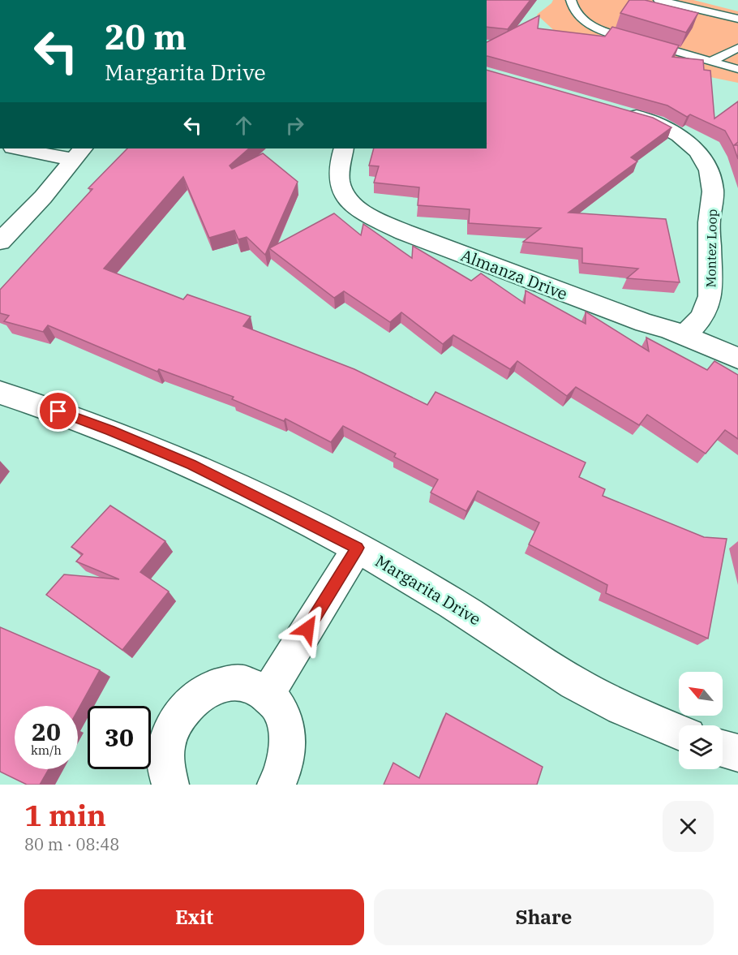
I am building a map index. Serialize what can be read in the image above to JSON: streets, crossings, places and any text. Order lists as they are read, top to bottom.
{
  "streets": {
    "street": ["Montez Loop", "Almanza Drive", "Margarita Drive"]
  },
  "crossings": [
    ["Montez Loop", "Almanza Drive"]
  ],
  "north": "top left",
  "page": {
    "turn": ["20 m", "Margarita Drive"],
    "speed": "20 km/h",
    "limit": "30",
    "heading": ["1 min", "80 m · 08:48"],
    "buttons": ["Exit", "Share"]
  }
}
